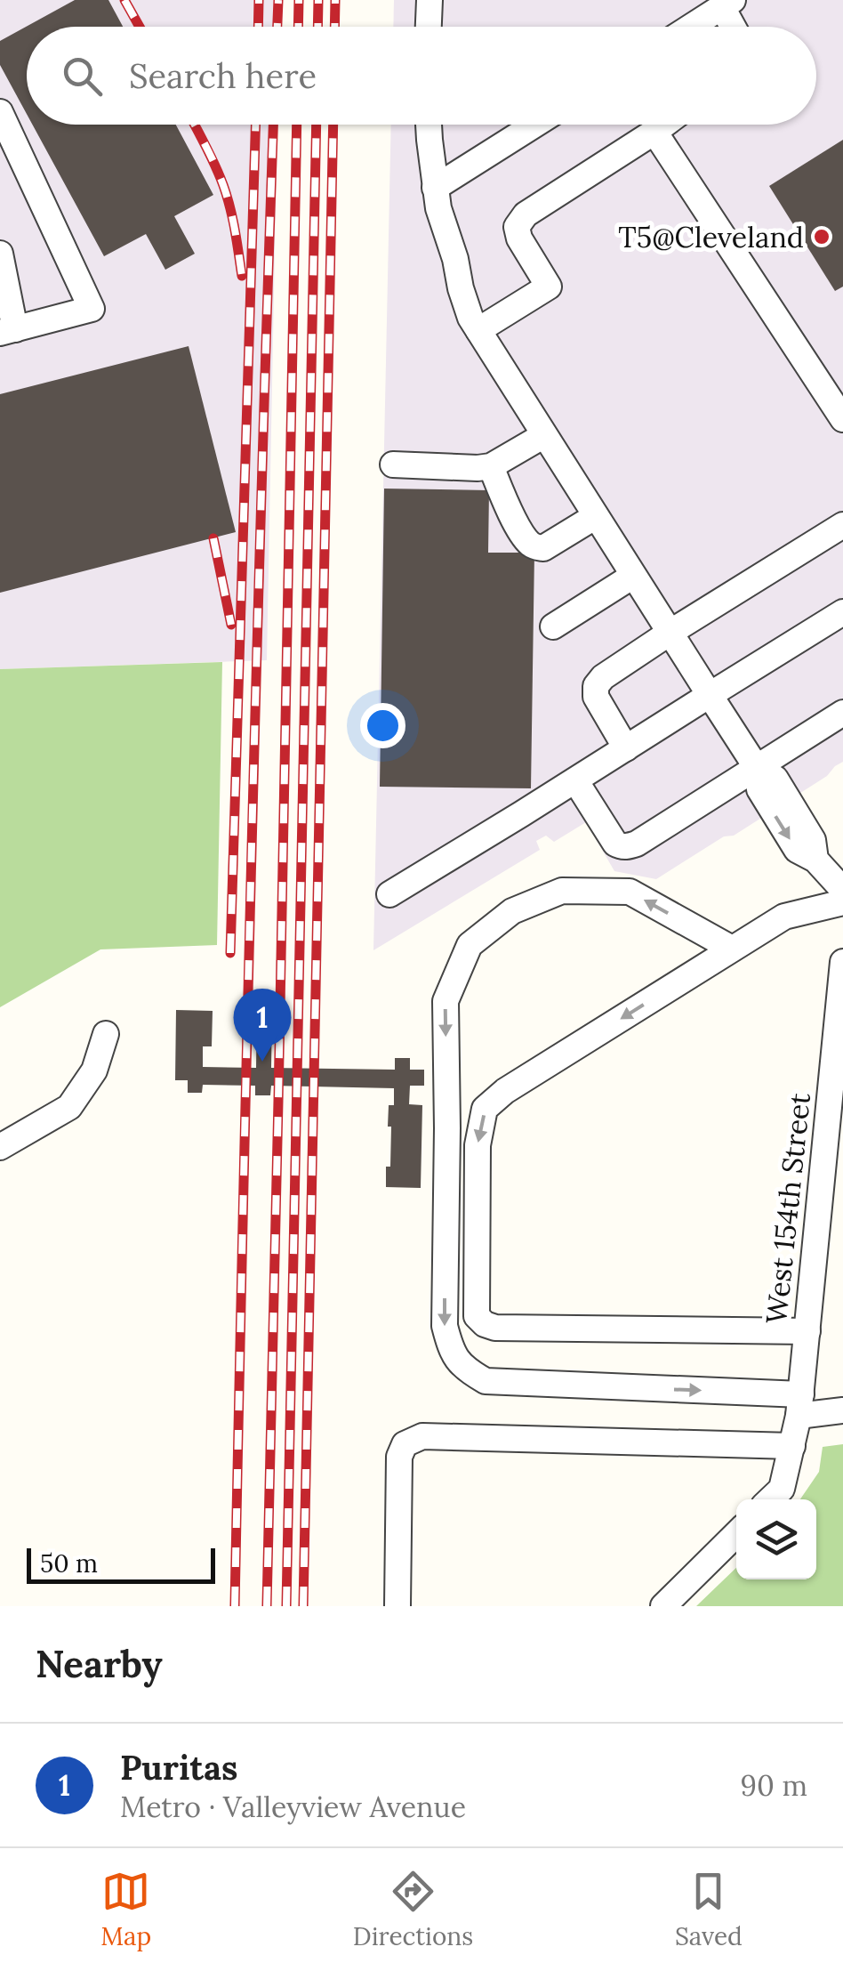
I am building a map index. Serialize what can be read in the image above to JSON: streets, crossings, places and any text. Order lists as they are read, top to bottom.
{
  "streets": {
    "street": ["West 154th Street"]
  },
  "places": ["T5@Cleveland"],
  "scale_bar": "50 m",
  "page": {
    "search": "Search here",
    "pins": "1",
    "scale": "50 m",
    "heading": "Nearby",
    "list": [
      {
        "mark": "1",
        "name": "Puritas",
        "note": "Metro · Valleyview Avenue",
        "value": "90 m"
      }
    ],
    "nav": ["Map", "Directions", "Saved"]
  }
}
